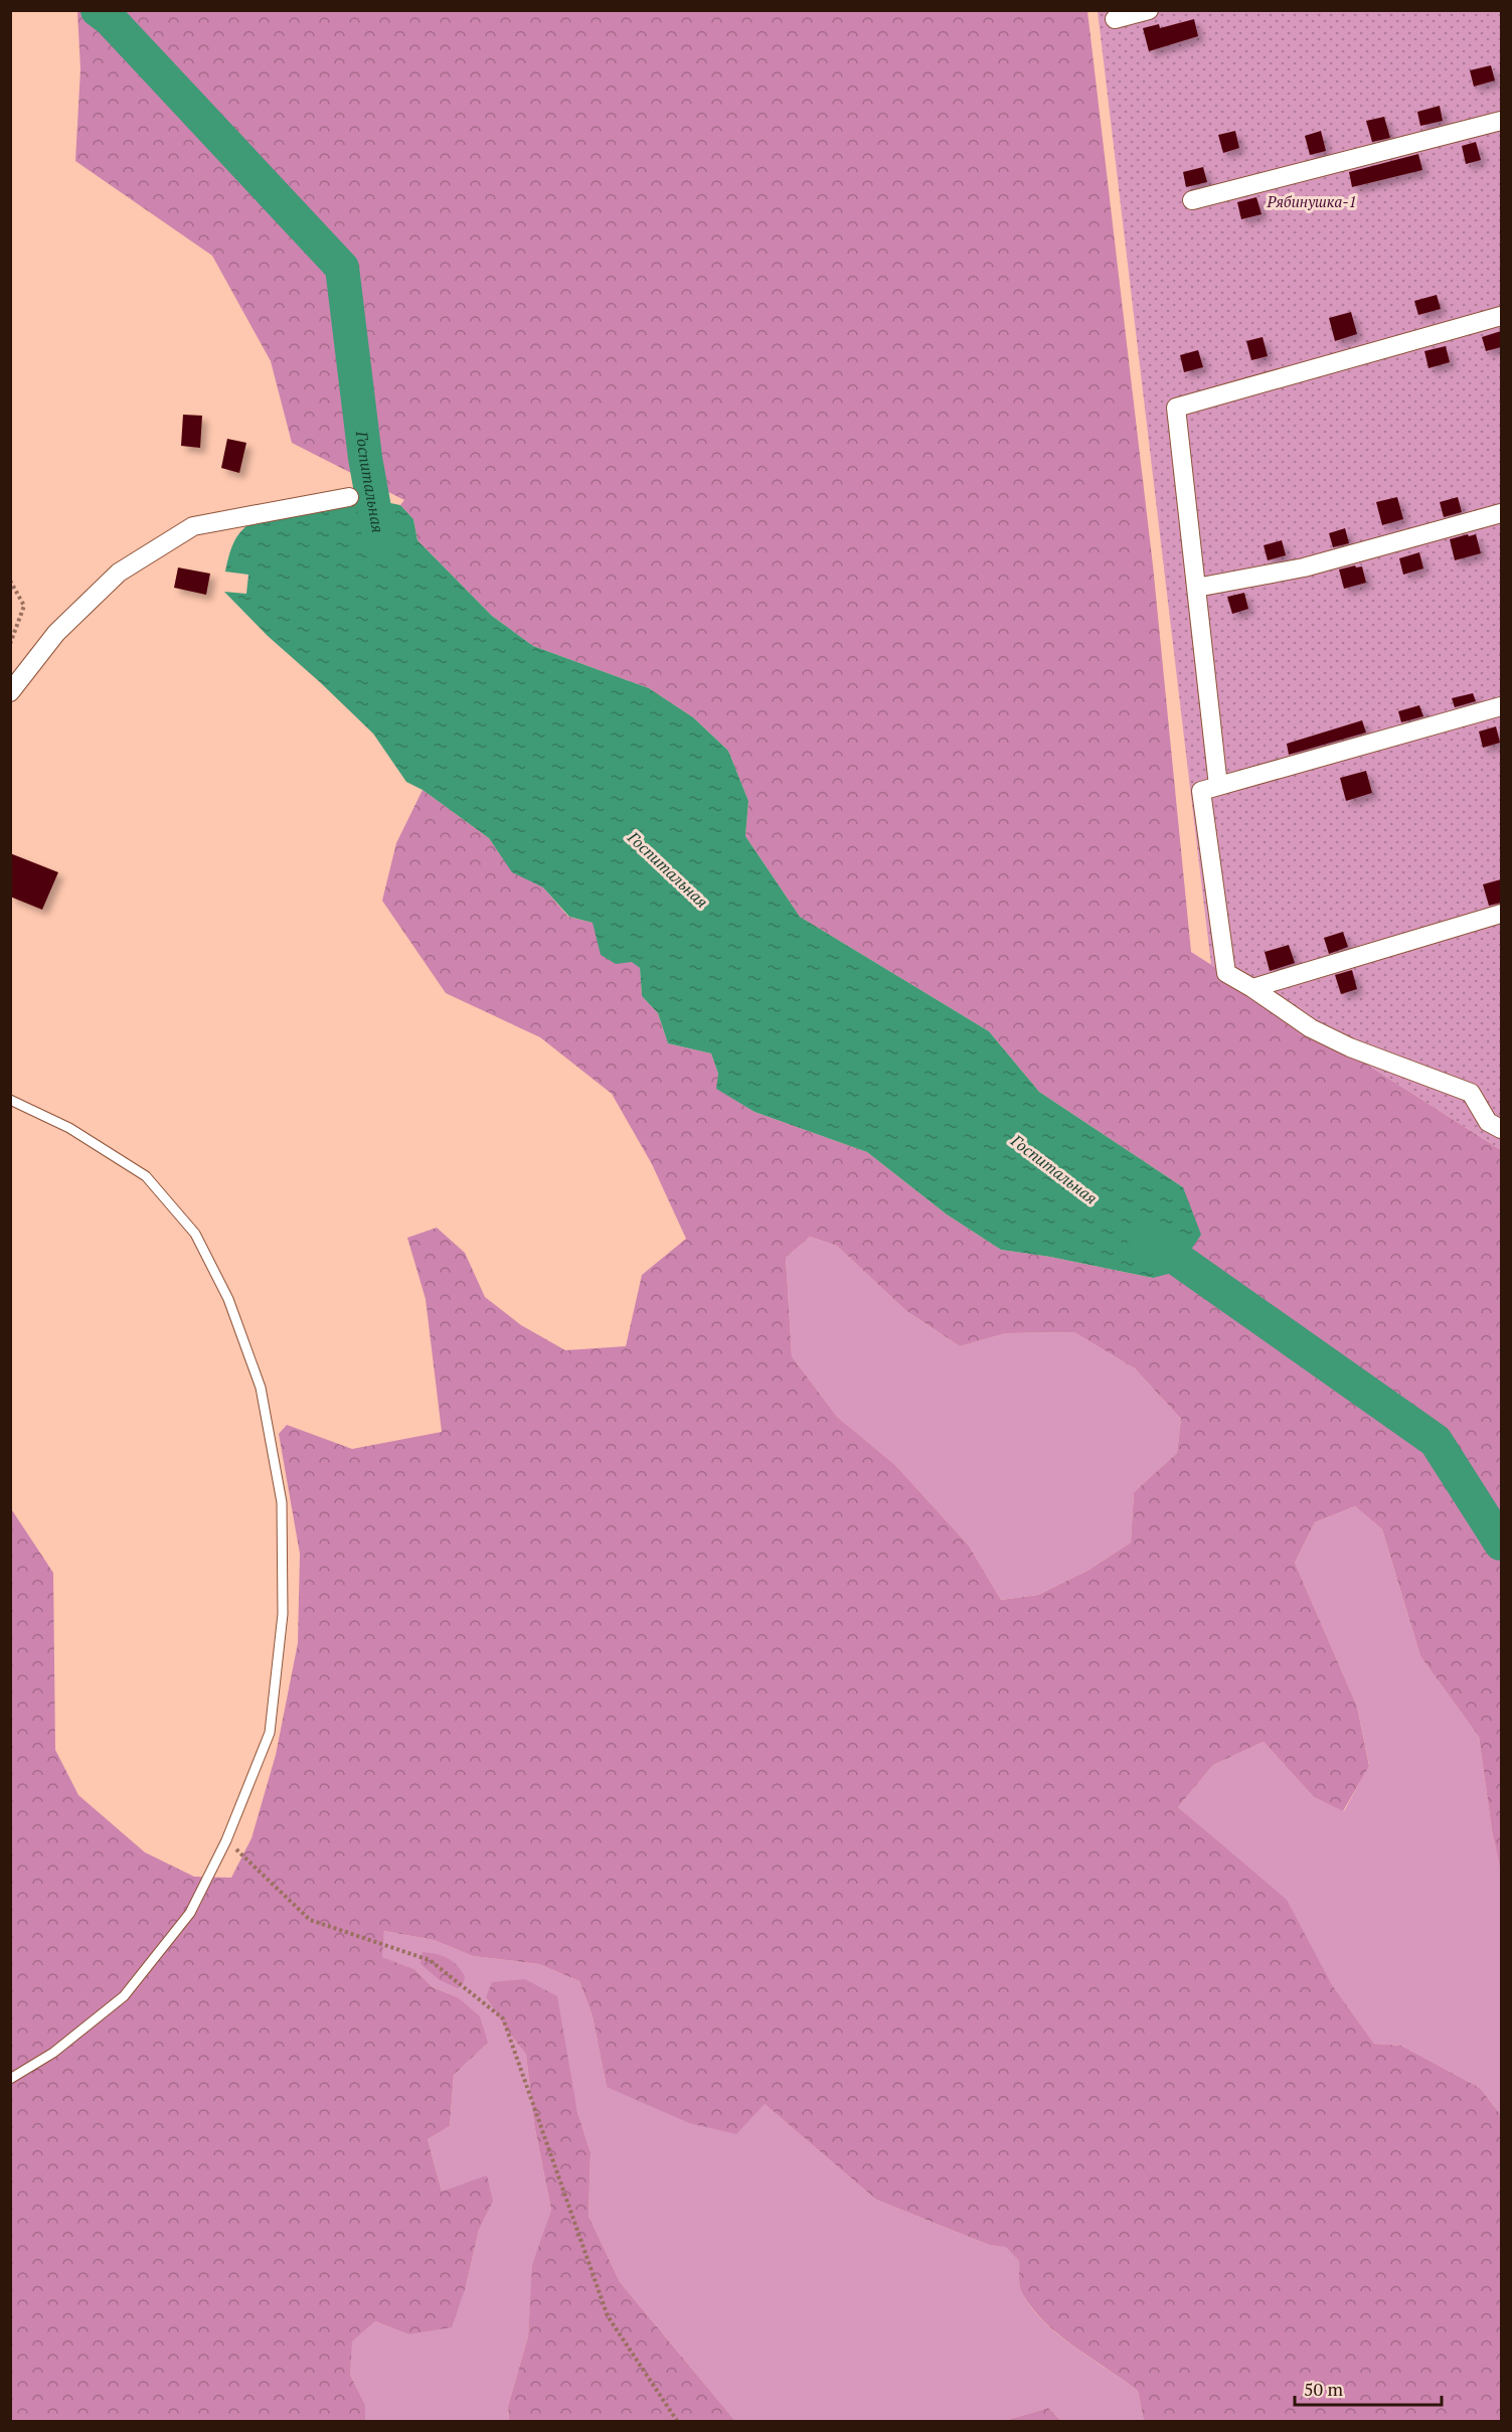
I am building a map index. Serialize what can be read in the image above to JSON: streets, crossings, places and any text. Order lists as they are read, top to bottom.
{
  "water": ["Госпитальная"],
  "parks": ["Рябинушка-1"],
  "scale_bar": "50 m"
}
